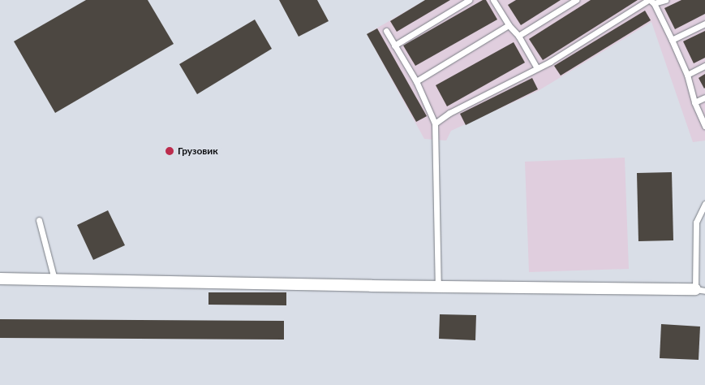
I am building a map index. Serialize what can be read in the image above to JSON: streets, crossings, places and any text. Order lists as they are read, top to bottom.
{
  "places": ["Грузовик"]
}
